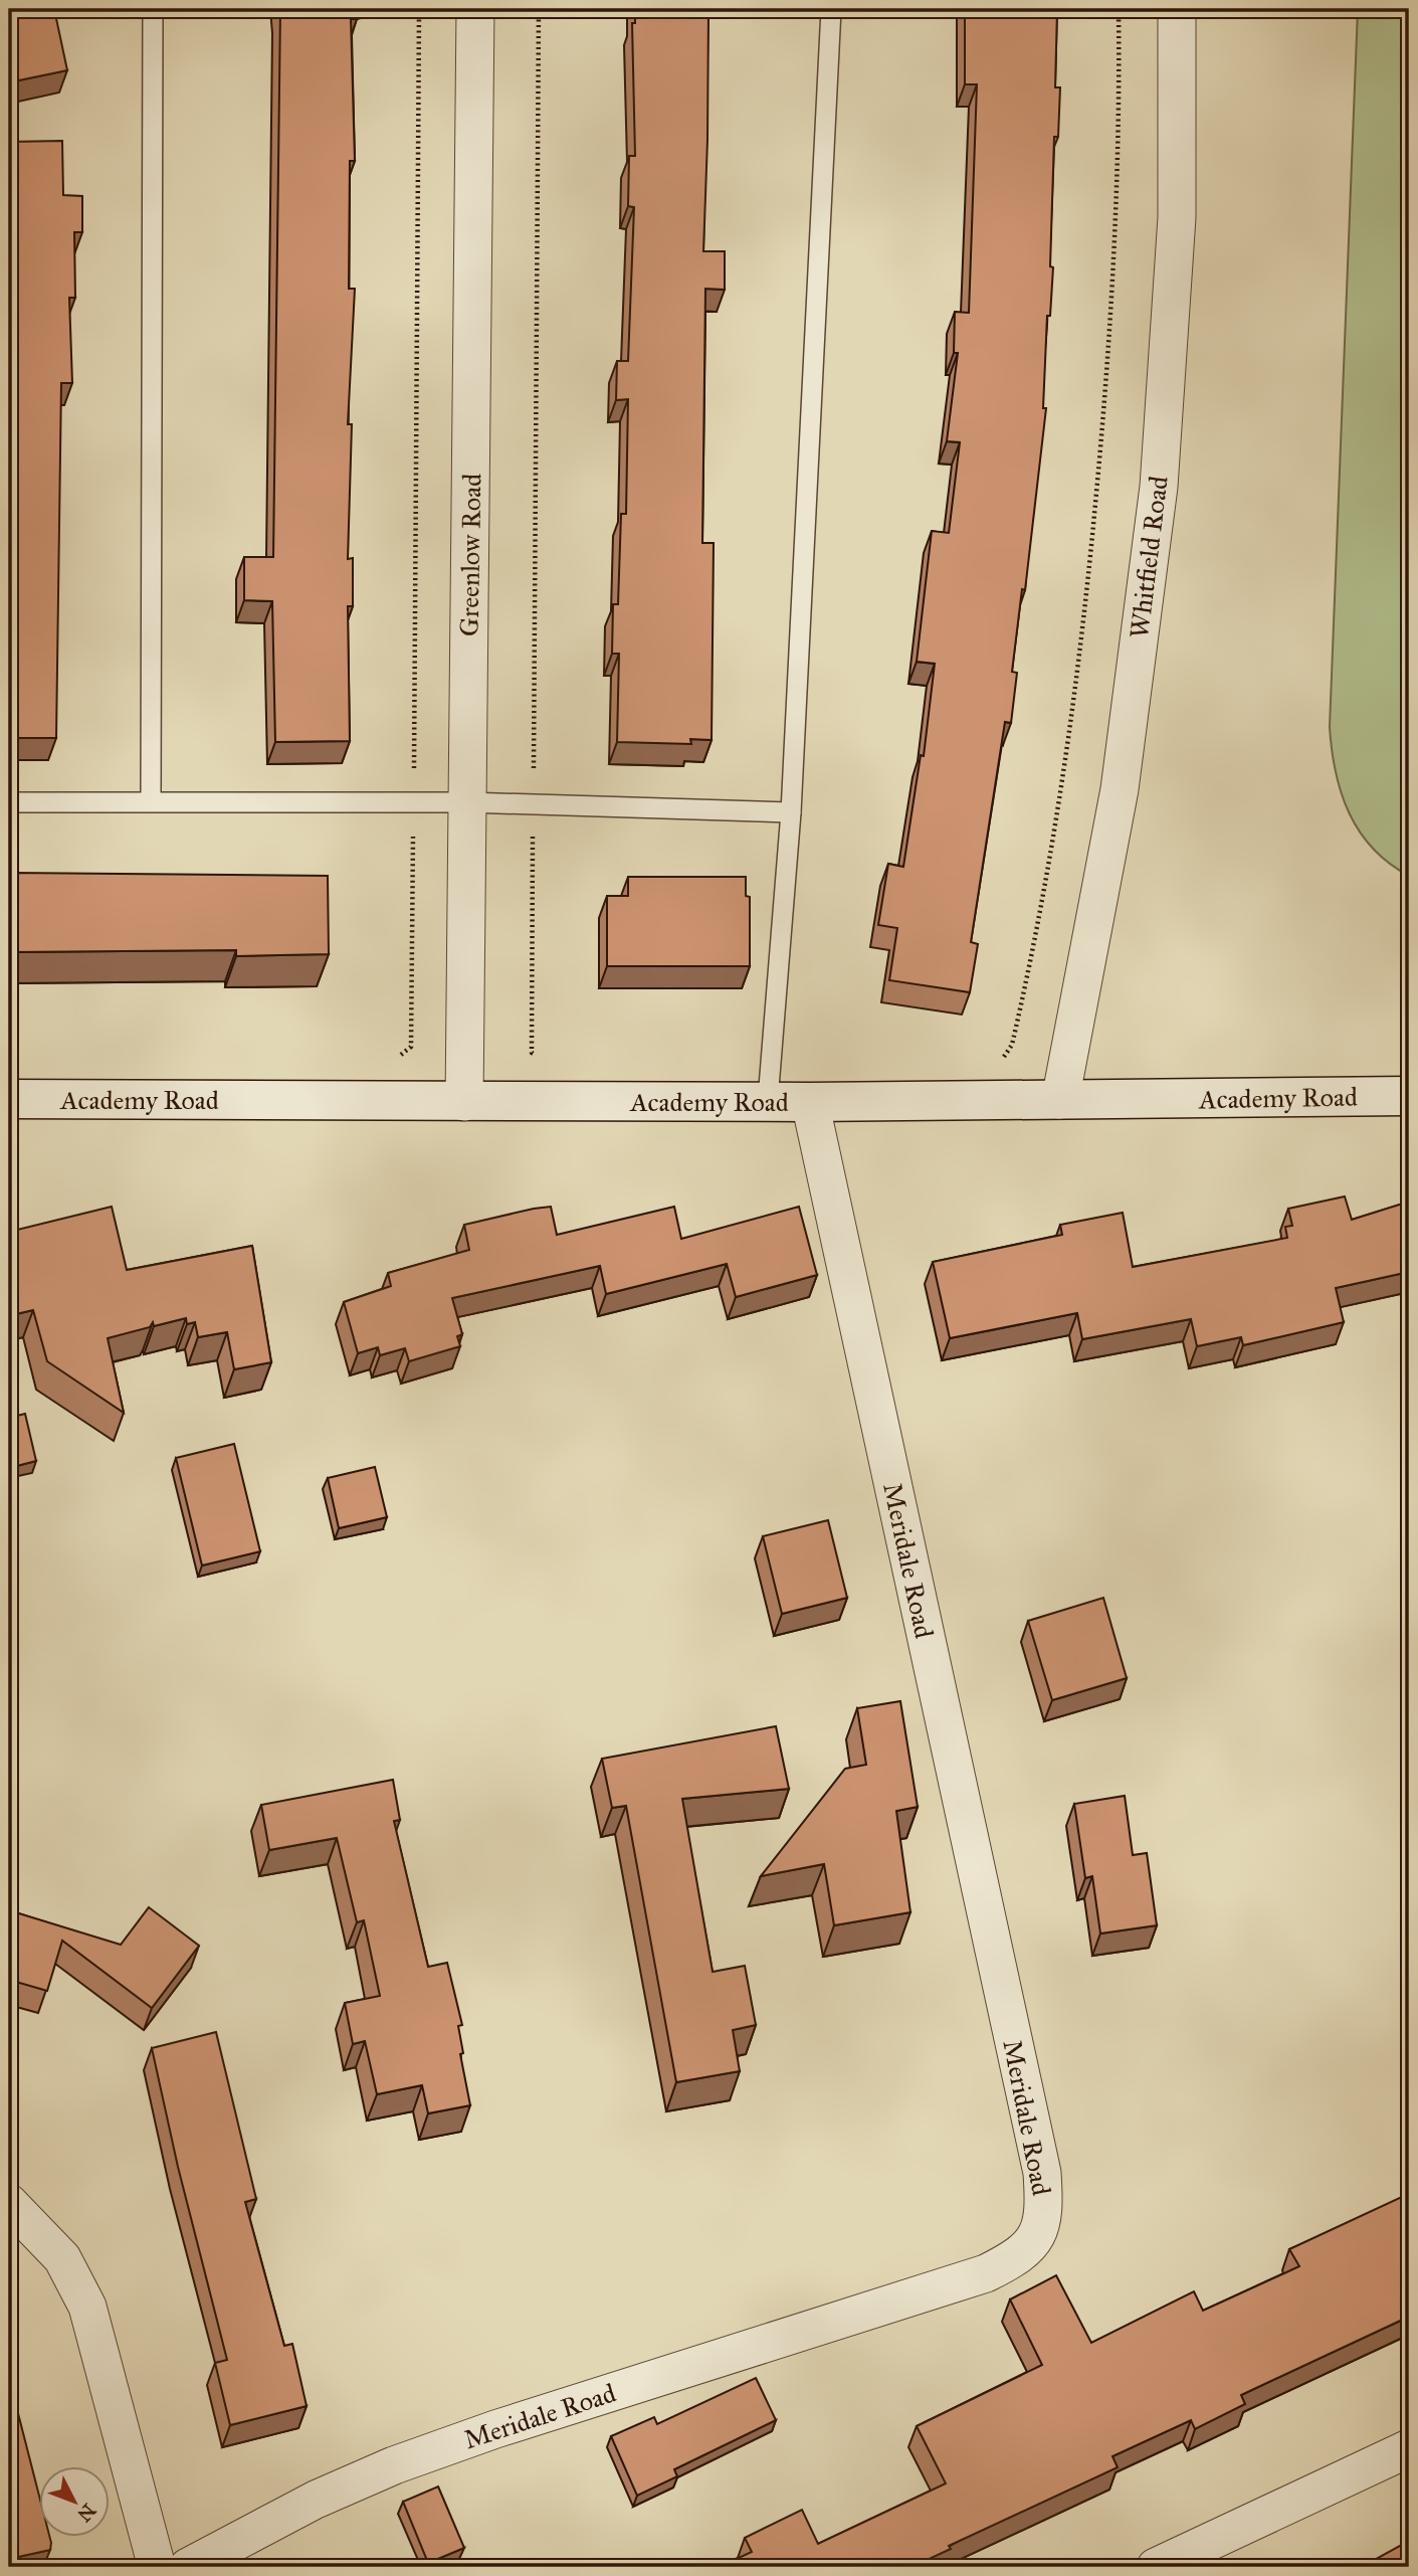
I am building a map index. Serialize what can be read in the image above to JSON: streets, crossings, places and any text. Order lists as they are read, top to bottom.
{
  "streets": {
    "main road": ["Academy Road"],
    "street": ["Greenlow Road", "Whitfield Road", "Meridale Road"]
  },
  "crossings": [
    ["Greenlow Road", "Academy Road"],
    ["Whitfield Road", "Academy Road"],
    ["Academy Road", "Meridale Road"]
  ],
  "north": "bottom right"
}
